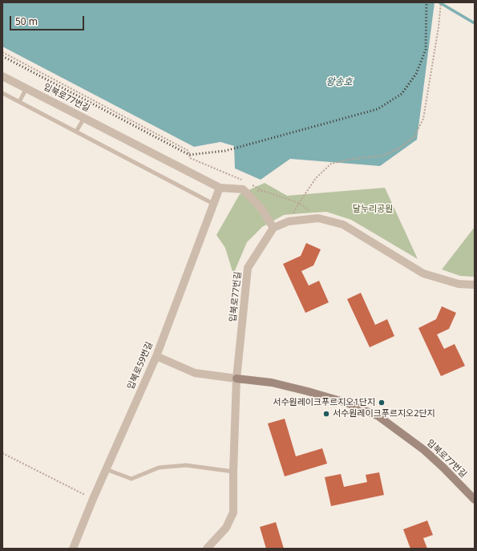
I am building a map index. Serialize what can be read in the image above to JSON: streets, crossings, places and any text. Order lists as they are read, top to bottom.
{
  "streets": {
    "street": ["입북로77번길", "입북로59번길"]
  },
  "crossings": [
    ["입북로77번길", "입북로59번길"]
  ],
  "water": ["왕송호"],
  "parks": ["달누리공원"],
  "places": ["서수원레이크푸르지오1단지", "서수원레이크푸르지오2단지"],
  "scale_bar": "50 m"
}
